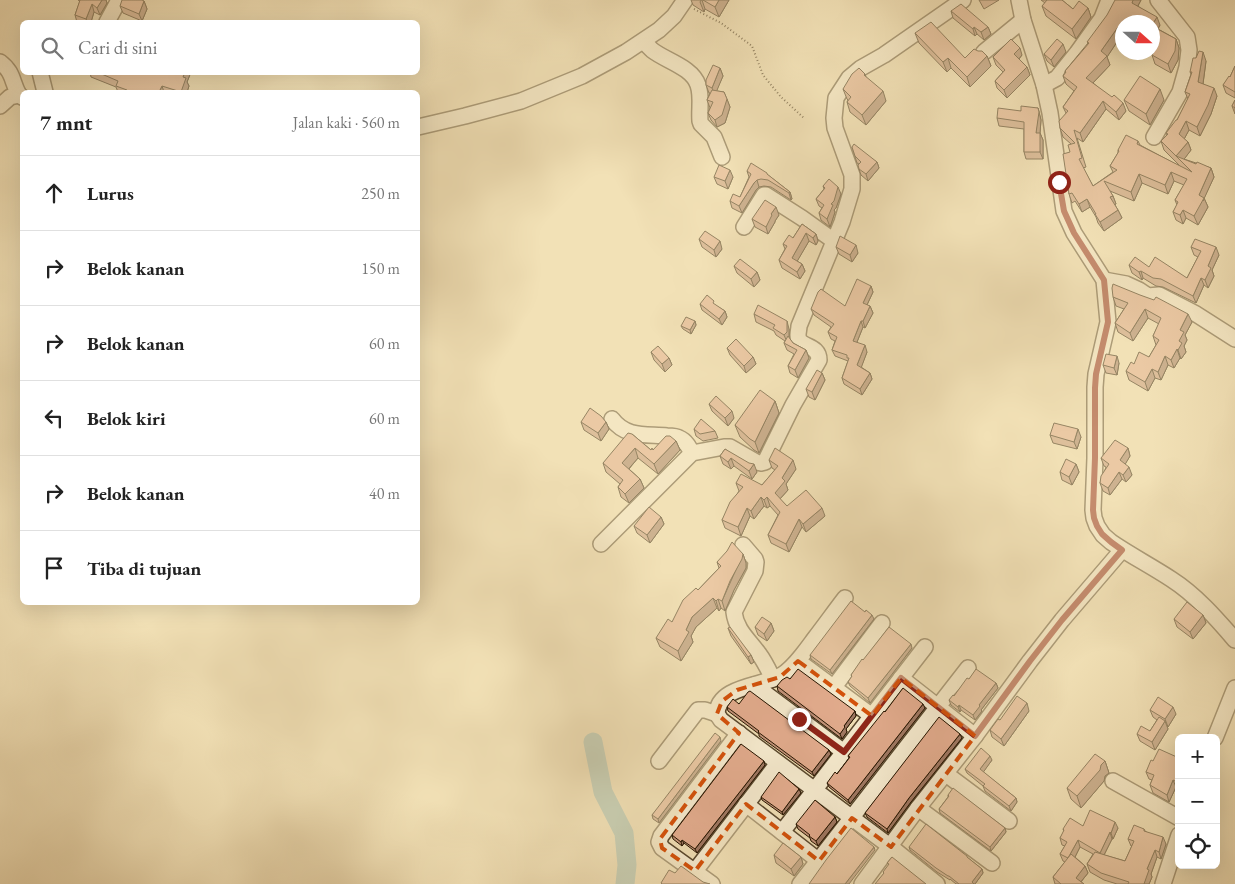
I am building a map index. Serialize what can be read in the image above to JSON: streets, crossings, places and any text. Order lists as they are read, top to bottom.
{
  "north": "right",
  "page": {
    "search": "Cari di sini",
    "heading": ["7 mnt", "Jalan kaki · 560 m"],
    "list": [
      ["Lurus", "250 m"],
      ["Belok kanan", "150 m"],
      ["Belok kanan", "60 m"],
      ["Belok kiri", "60 m"],
      ["Belok kanan", "40 m"],
      "Tiba di tujuan"
    ],
    "map_buttons": ["+", "−"]
  }
}
